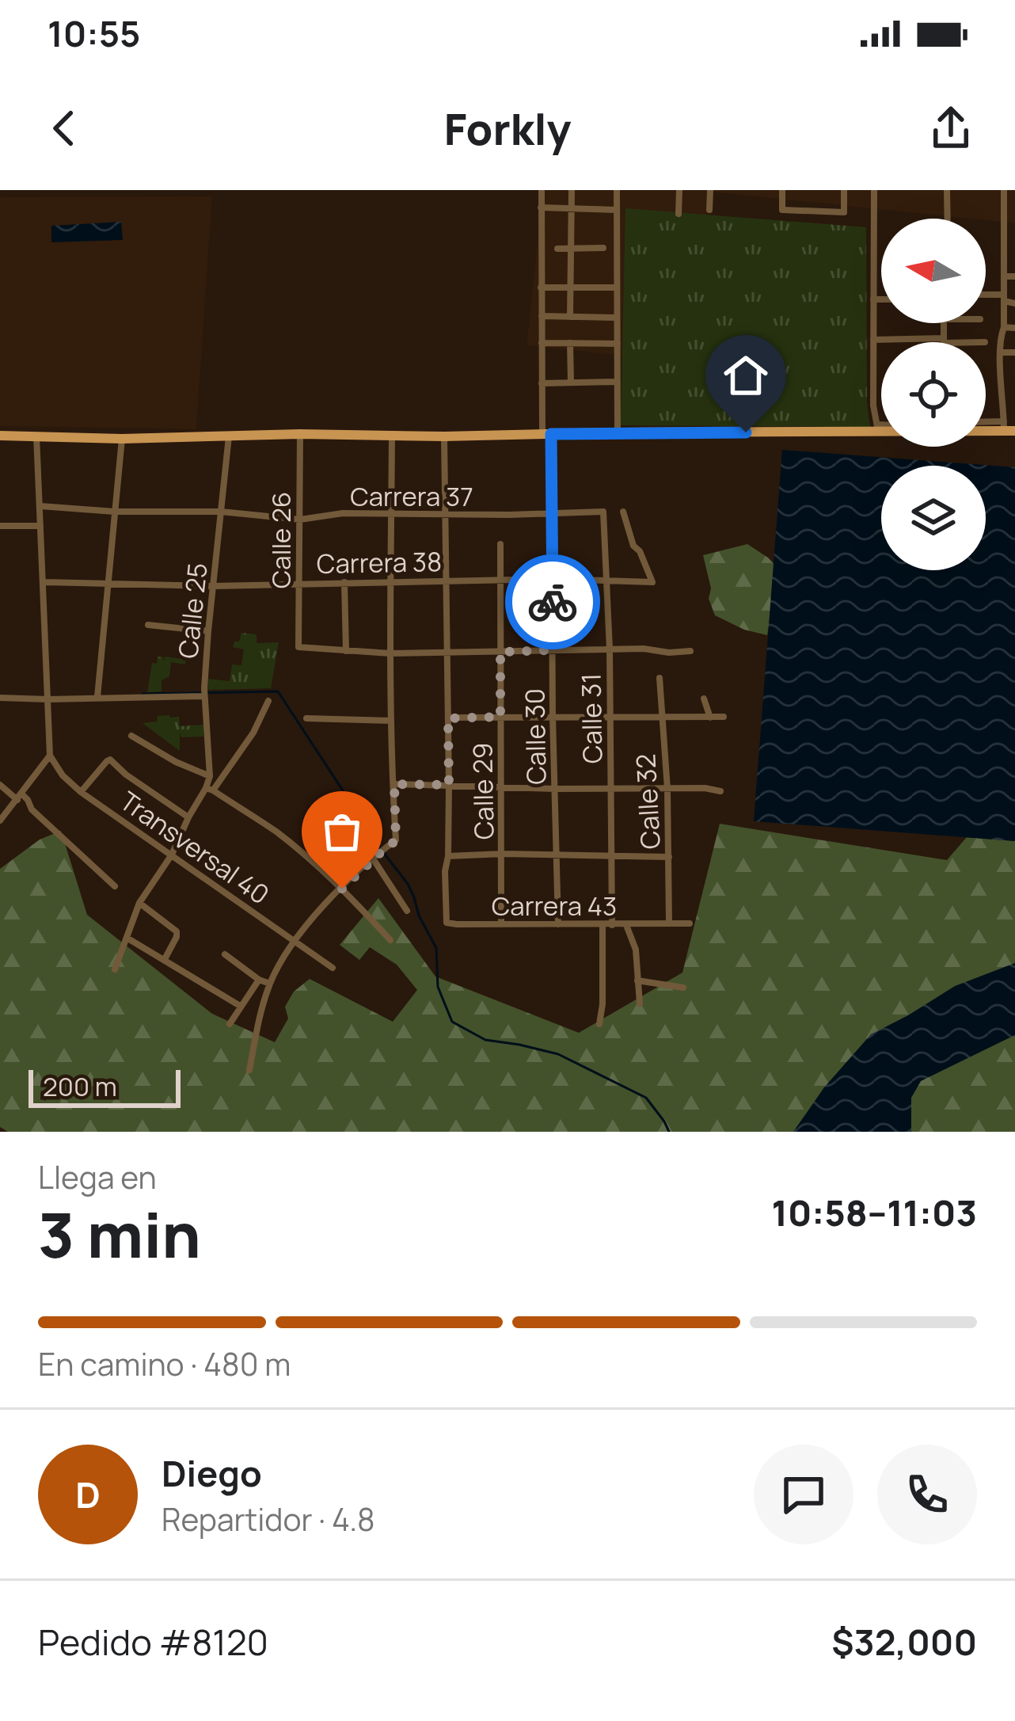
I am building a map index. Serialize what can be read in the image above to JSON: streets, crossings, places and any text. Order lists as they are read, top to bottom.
{
  "streets": {
    "street": [
      "Carrera 37",
      "Calle 26",
      "Carrera 38",
      "Calle 25",
      "Calle 31",
      "Calle 30",
      "Calle 29",
      "Calle 32",
      "Transversal 40",
      "Carrera 43"
    ]
  },
  "crossings": [
    ["Carrera 37", "Calle 26"],
    ["Carrera 37", "Calle 25"],
    ["Carrera 37", "Calle 31"],
    ["Carrera 37", "Calle 30"],
    ["Calle 26", "Carrera 38"],
    ["Carrera 38", "Calle 25"],
    ["Carrera 38", "Calle 31"],
    ["Carrera 38", "Calle 30"],
    ["Carrera 38", "Calle 29"],
    ["Calle 31", "Carrera 43"],
    ["Calle 30", "Carrera 43"],
    ["Calle 29", "Carrera 43"],
    ["Calle 32", "Carrera 43"]
  ],
  "scale_bar": "200 m",
  "north": "left",
  "page": {
    "status": "10:55",
    "header": "Forkly",
    "scale": "200 m",
    "heading": ["3 min", "Llega en", "10:58–11:03"],
    "panel": [
      "Diego",
      "Repartidor · 4.8",
      "Pedido #8120",
      "$32,000"
    ],
    "bar": "En camino · 480 m",
    "round": "D"
  }
}
